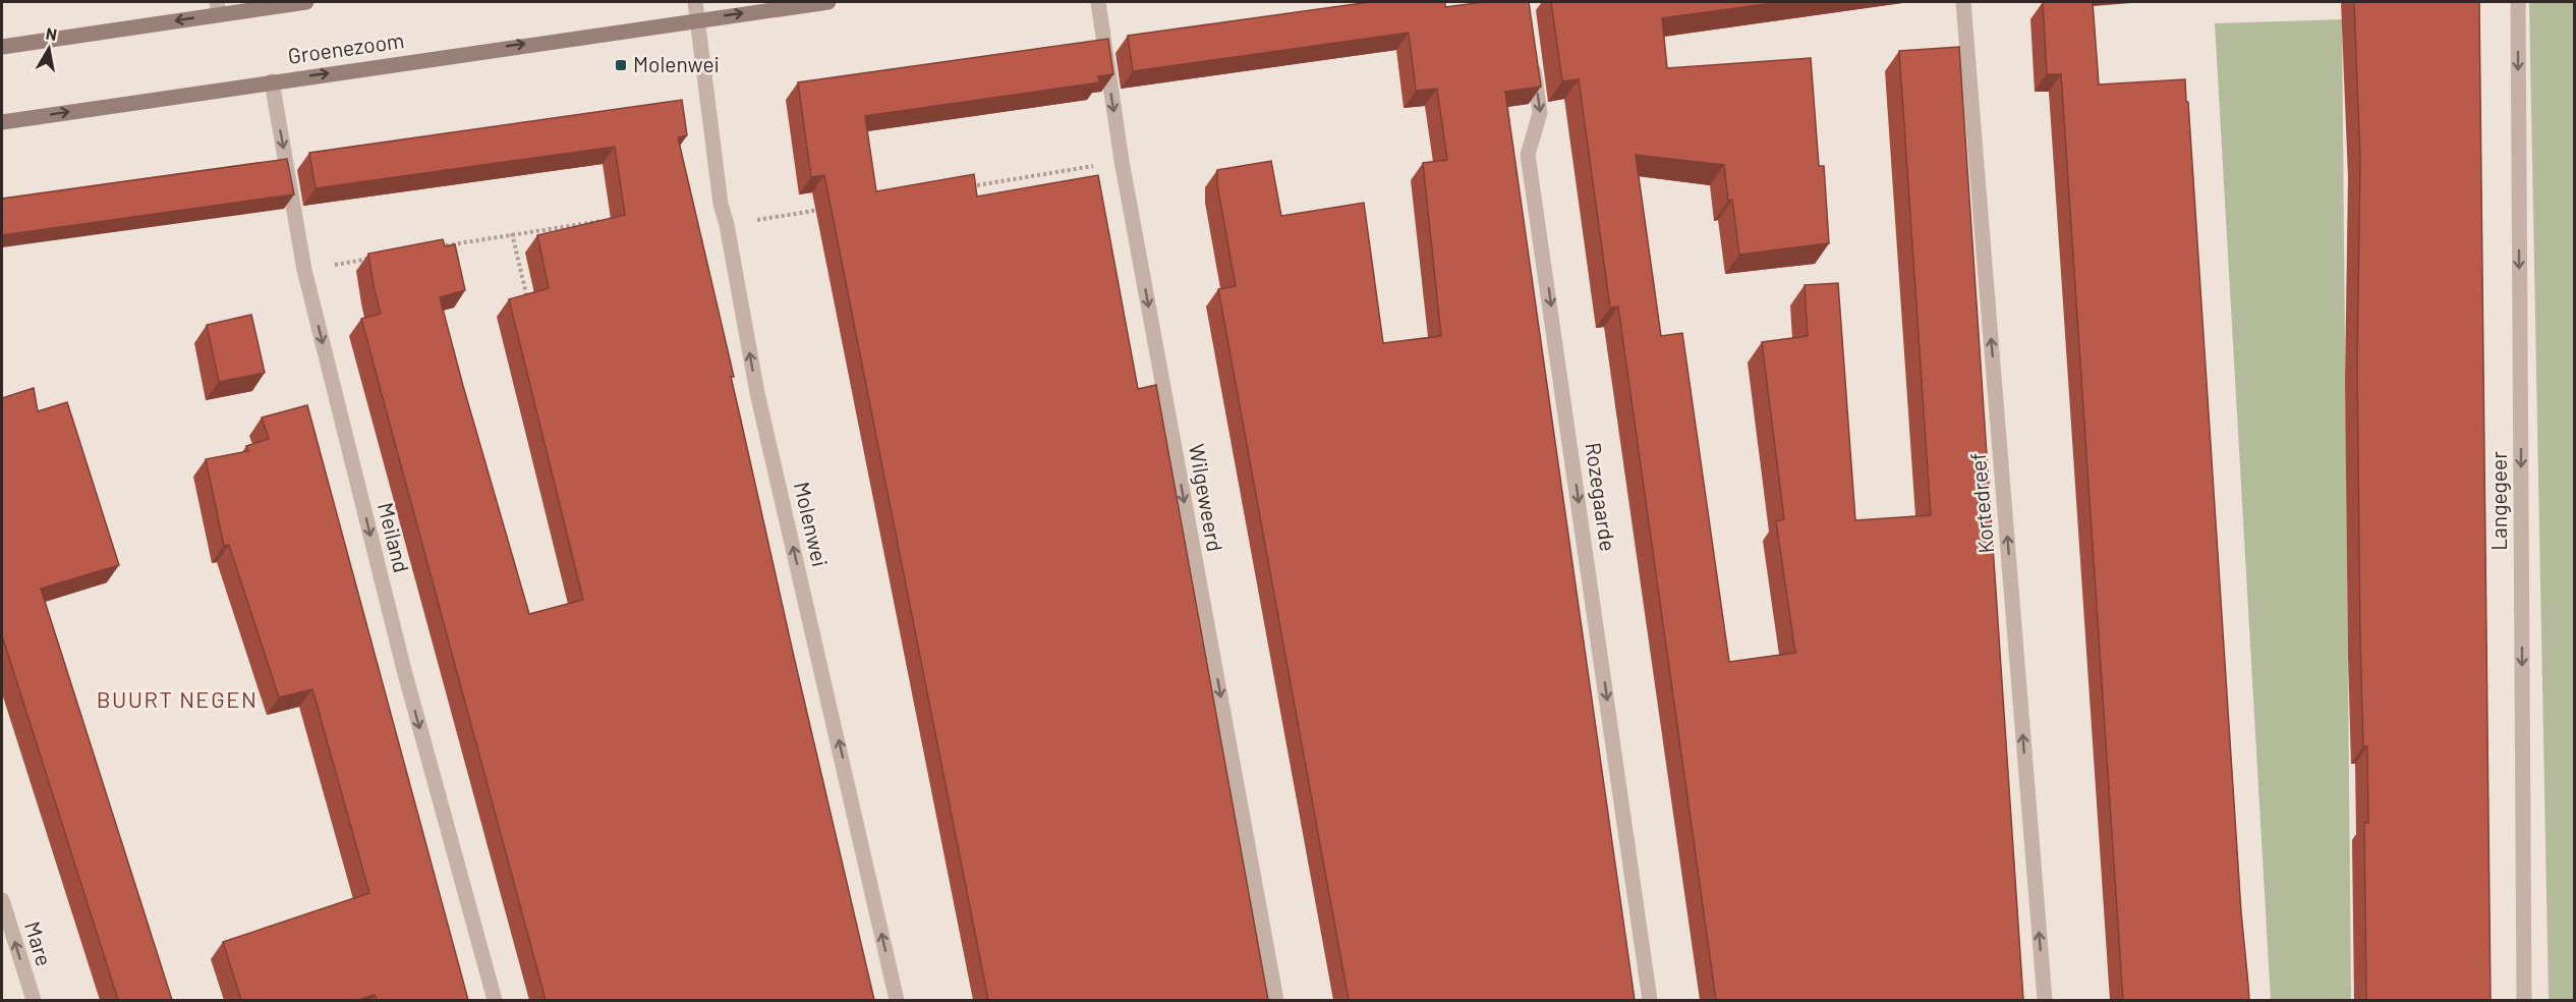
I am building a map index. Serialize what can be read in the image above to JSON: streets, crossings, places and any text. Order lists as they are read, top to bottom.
{
  "streets": {
    "street": [
      "Groenezoom",
      "Rozegaarde",
      "Wilgeweerd",
      "Langegeer",
      "Kortedreef",
      "Molenwei",
      "Meiland",
      "Mare"
    ]
  },
  "crossings": [
    ["Groenezoom", "Molenwei"],
    ["Groenezoom", "Meiland"]
  ],
  "one_way": [
    "Rozegaarde",
    "Wilgeweerd",
    "Langegeer",
    "Kortedreef",
    "Molenwei",
    "Meiland",
    "Mare"
  ],
  "districts": ["BUURT NEGEN"],
  "places": {
    "transit": ["Molenwei"]
  },
  "north": "top"
}
